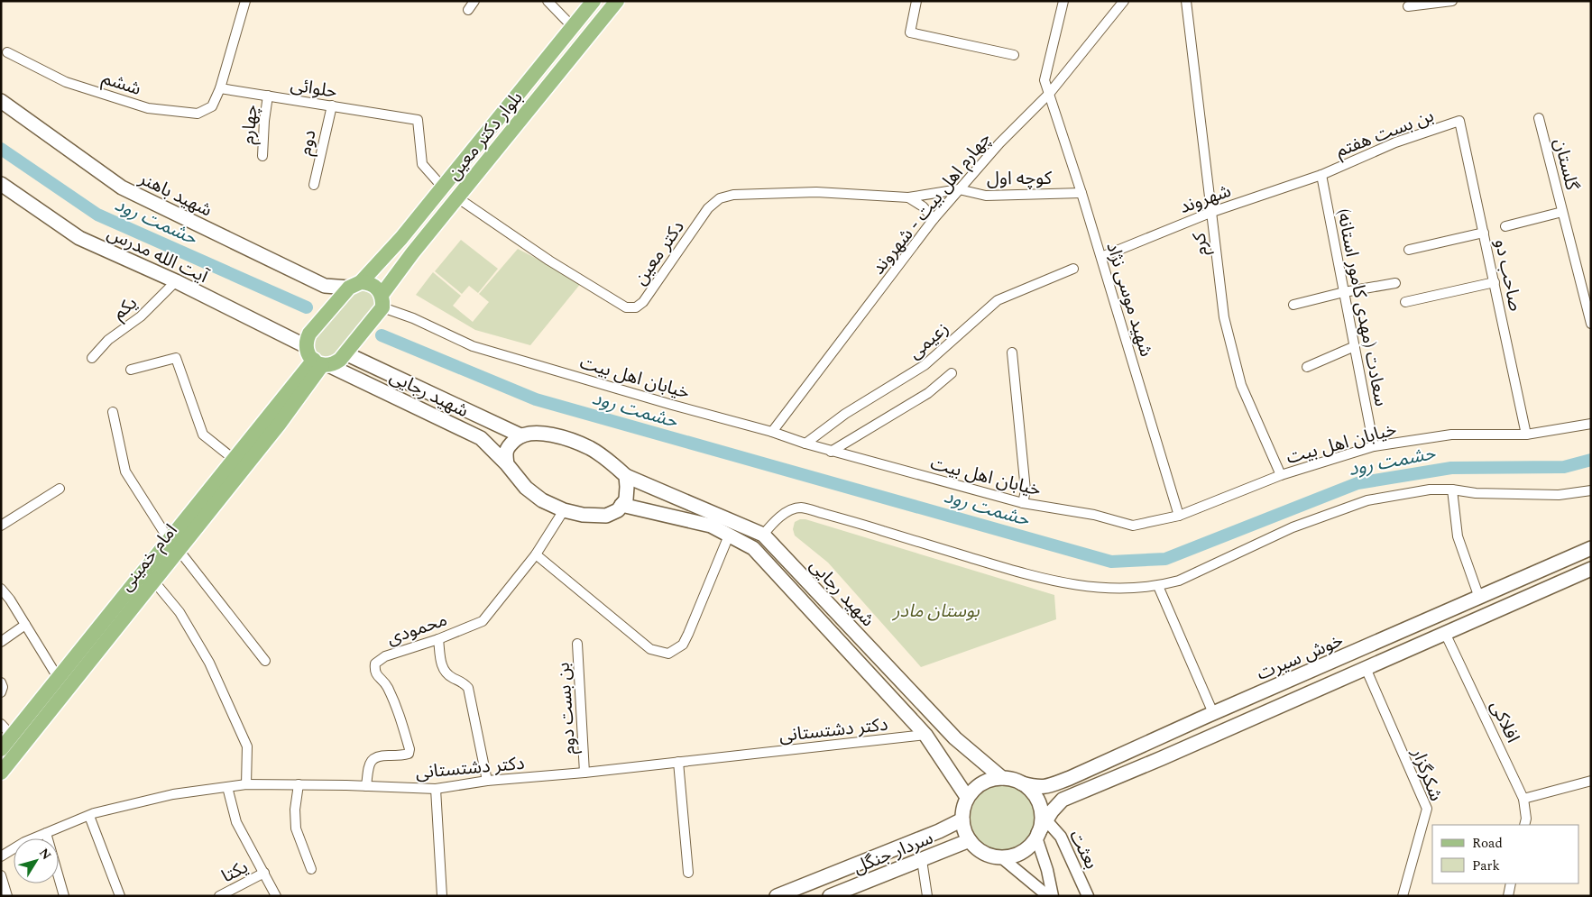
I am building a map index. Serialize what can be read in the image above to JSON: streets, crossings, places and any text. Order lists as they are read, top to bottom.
{
  "streets": {
    "main road": [
      "بلوار دکتر معین",
      "شهید باهنر",
      "آیت الله مدرس",
      "شهید رجایی",
      "امام خمینی",
      "خوش سیرت",
      "سردار جنگل"
    ],
    "street": [
      "ششم",
      "حلوائی",
      "چهارم",
      "بن بست هفتم",
      "دوم",
      "گلستان",
      "کوچه اول",
      "شهروند",
      "چهارم اهل بیت - شهروند",
      "کرم",
      "دکتر معین",
      "صاحب دو",
      "شهید موسی نژاد",
      "یکم",
      "سعادت (مهدی کامور استانه)",
      "زعیمی",
      "خیابان اهل بیت",
      "محمودی",
      "بن بست دوم",
      "افلاکی",
      "دکتر دشتستانی",
      "شکرگزار",
      "بعثت",
      "یکتا"
    ]
  },
  "crossings": [
    ["ششم", "حلوائی"],
    ["حلوائی", "چهارم"],
    ["حلوائی", "بلوار دکتر معین"],
    ["حلوائی", "دوم"],
    ["بن بست هفتم", "شهروند"],
    ["بن بست هفتم", "صاحب دو"],
    ["بن بست هفتم", "سعادت (مهدی کامور استانه)"],
    ["بلوار دکتر معین", "شهید باهنر"],
    ["بلوار دکتر معین", "دکتر معین"],
    ["بلوار دکتر معین", "آیت الله مدرس"],
    ["بلوار دکتر معین", "خیابان اهل بیت"],
    ["بلوار دکتر معین", "شهید رجایی"],
    ["بلوار دکتر معین", "امام خمینی"],
    ["کوچه اول", "چهارم اهل بیت - شهروند"],
    ["کوچه اول", "دکتر معین"],
    ["کوچه اول", "شهید موسی نژاد"],
    ["شهروند", "کرم"],
    ["شهروند", "شهید موسی نژاد"],
    ["شهروند", "سعادت (مهدی کامور استانه)"],
    ["چهارم اهل بیت - شهروند", "دکتر معین"],
    ["چهارم اهل بیت - شهروند", "شهید موسی نژاد"],
    ["چهارم اهل بیت - شهروند", "خیابان اهل بیت"],
    ["کرم", "خیابان اهل بیت"],
    ["آیت الله مدرس", "یکم"],
    ["صاحب دو", "خیابان اهل بیت"],
    ["شهید موسی نژاد", "خیابان اهل بیت"],
    ["سعادت (مهدی کامور استانه)", "خیابان اهل بیت"],
    ["زعیمی", "خیابان اهل بیت"],
    ["شهید رجایی", "امام خمینی"],
    ["شهید رجایی", "محمودی"],
    ["شهید رجایی", "خوش سیرت"],
    ["شهید رجایی", "دکتر دشتستانی"],
    ["شهید رجایی", "سردار جنگل"],
    ["محمودی", "دکتر دشتستانی"],
    ["خوش سیرت", "افلاکی"],
    ["خوش سیرت", "شکرگزار"],
    ["خوش سیرت", "بعثت"],
    ["خوش سیرت", "سردار جنگل"],
    ["بن بست دوم", "دکتر دشتستانی"]
  ],
  "water": ["حشمت رود"],
  "parks": ["بوستان مادر"],
  "legend": ["Road", "Park"],
  "north": "top right"
}
